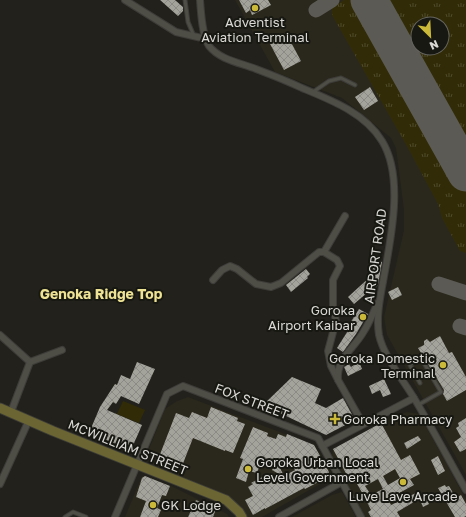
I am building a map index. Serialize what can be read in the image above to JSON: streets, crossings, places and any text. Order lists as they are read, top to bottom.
{
  "streets": {
    "street": ["AIRPORT ROAD", "FOX STREET", "MCWILLIAM STREET"]
  },
  "crossings": [
    ["FOX STREET", "MCWILLIAM STREET"]
  ],
  "districts": ["Genoka Ridge Top"],
  "places": {
    "other": [
      "Adventist Aviation Terminal",
      "Goroka Airport Kaibar",
      "Goroka Domestic Terminal",
      "Goroka Urban Local Level Government",
      "Luve Lave Arcade",
      "GK Lodge"
    ],
    "health": ["Goroka Pharmacy"]
  },
  "north": "bottom right"
}
